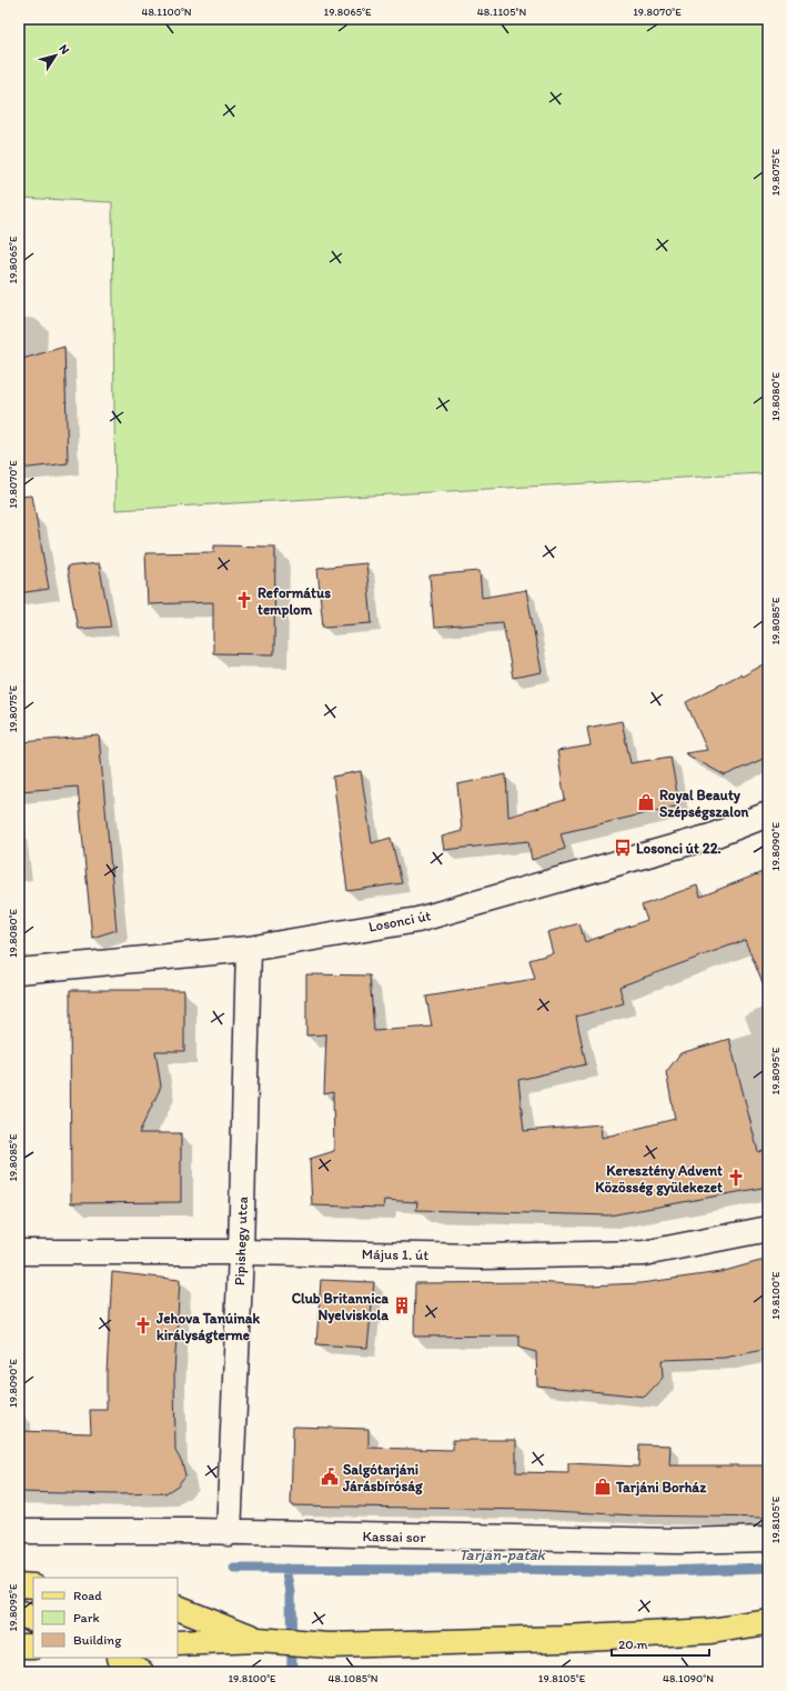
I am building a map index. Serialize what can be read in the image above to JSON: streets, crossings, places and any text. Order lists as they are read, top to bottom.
{
  "streets": {
    "street": [
      "Losonci út",
      "Pipishegy utca",
      "Május 1. út",
      "Kassai sor"
    ]
  },
  "crossings": [
    ["Losonci út", "Pipishegy utca"],
    ["Pipishegy utca", "Május 1. út"],
    ["Pipishegy utca", "Kassai sor"]
  ],
  "water": ["Tarján-patak"],
  "places": {
    "church": ["Református templom", "Keresztény Advent Közösség gyülekezet", "Jehova Tanúinak királyságterme"],
    "shop": ["Royal Beauty Szépségszalon", "Tarjáni Borház"],
    "bus stop": ["Losonci út 22."],
    "building": ["Club Britannica Nyelviskola"],
    "public building": ["Salgótarjáni Járásbíróság"]
  },
  "legend": ["Road", "Park", "Building"],
  "scale_bar": "20 m",
  "north": "top right",
  "coordinates": [
    "48.1100°N",
    "19.8065°E",
    "48.1105°N",
    "19.8070°E",
    "19.8075°E",
    "19.8080°E",
    "19.8085°E",
    "19.8090°E",
    "19.8095°E",
    "19.8100°E",
    "19.8105°E",
    "48.1085°N",
    "48.1090°N"
  ]
}
